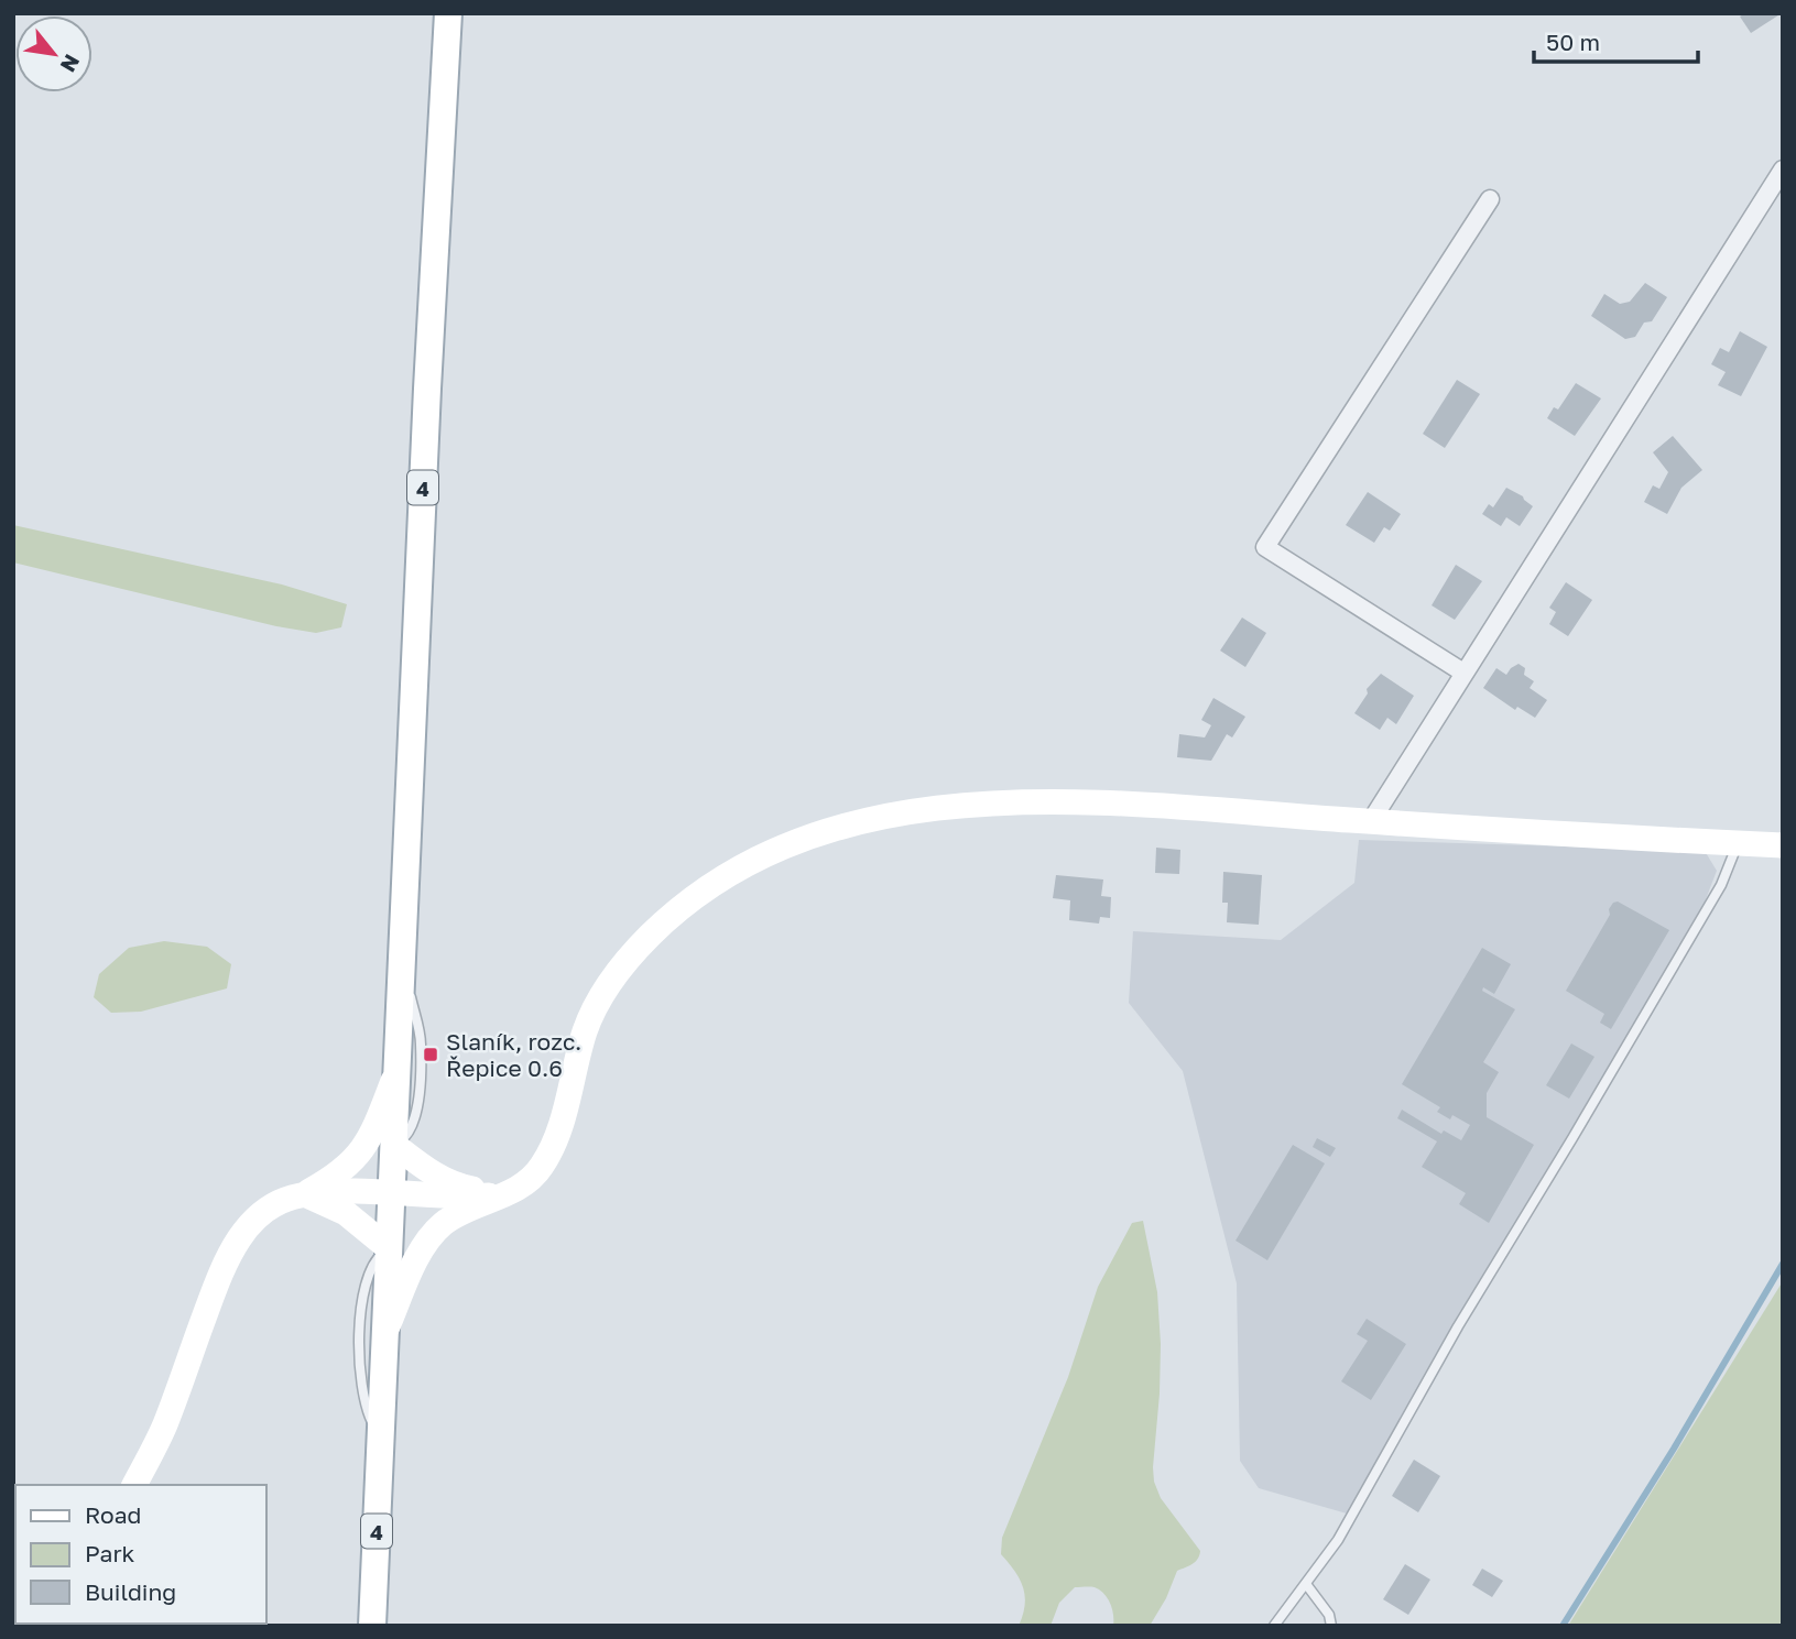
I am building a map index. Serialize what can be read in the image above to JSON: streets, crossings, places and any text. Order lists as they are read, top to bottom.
{
  "streets": {
    "main road": ["4"]
  },
  "places": {
    "transit": ["Slaník, rozc. Řepice 0.6"]
  },
  "legend": ["Road", "Park", "Building"],
  "scale_bar": "50 m",
  "north": "bottom right"
}
